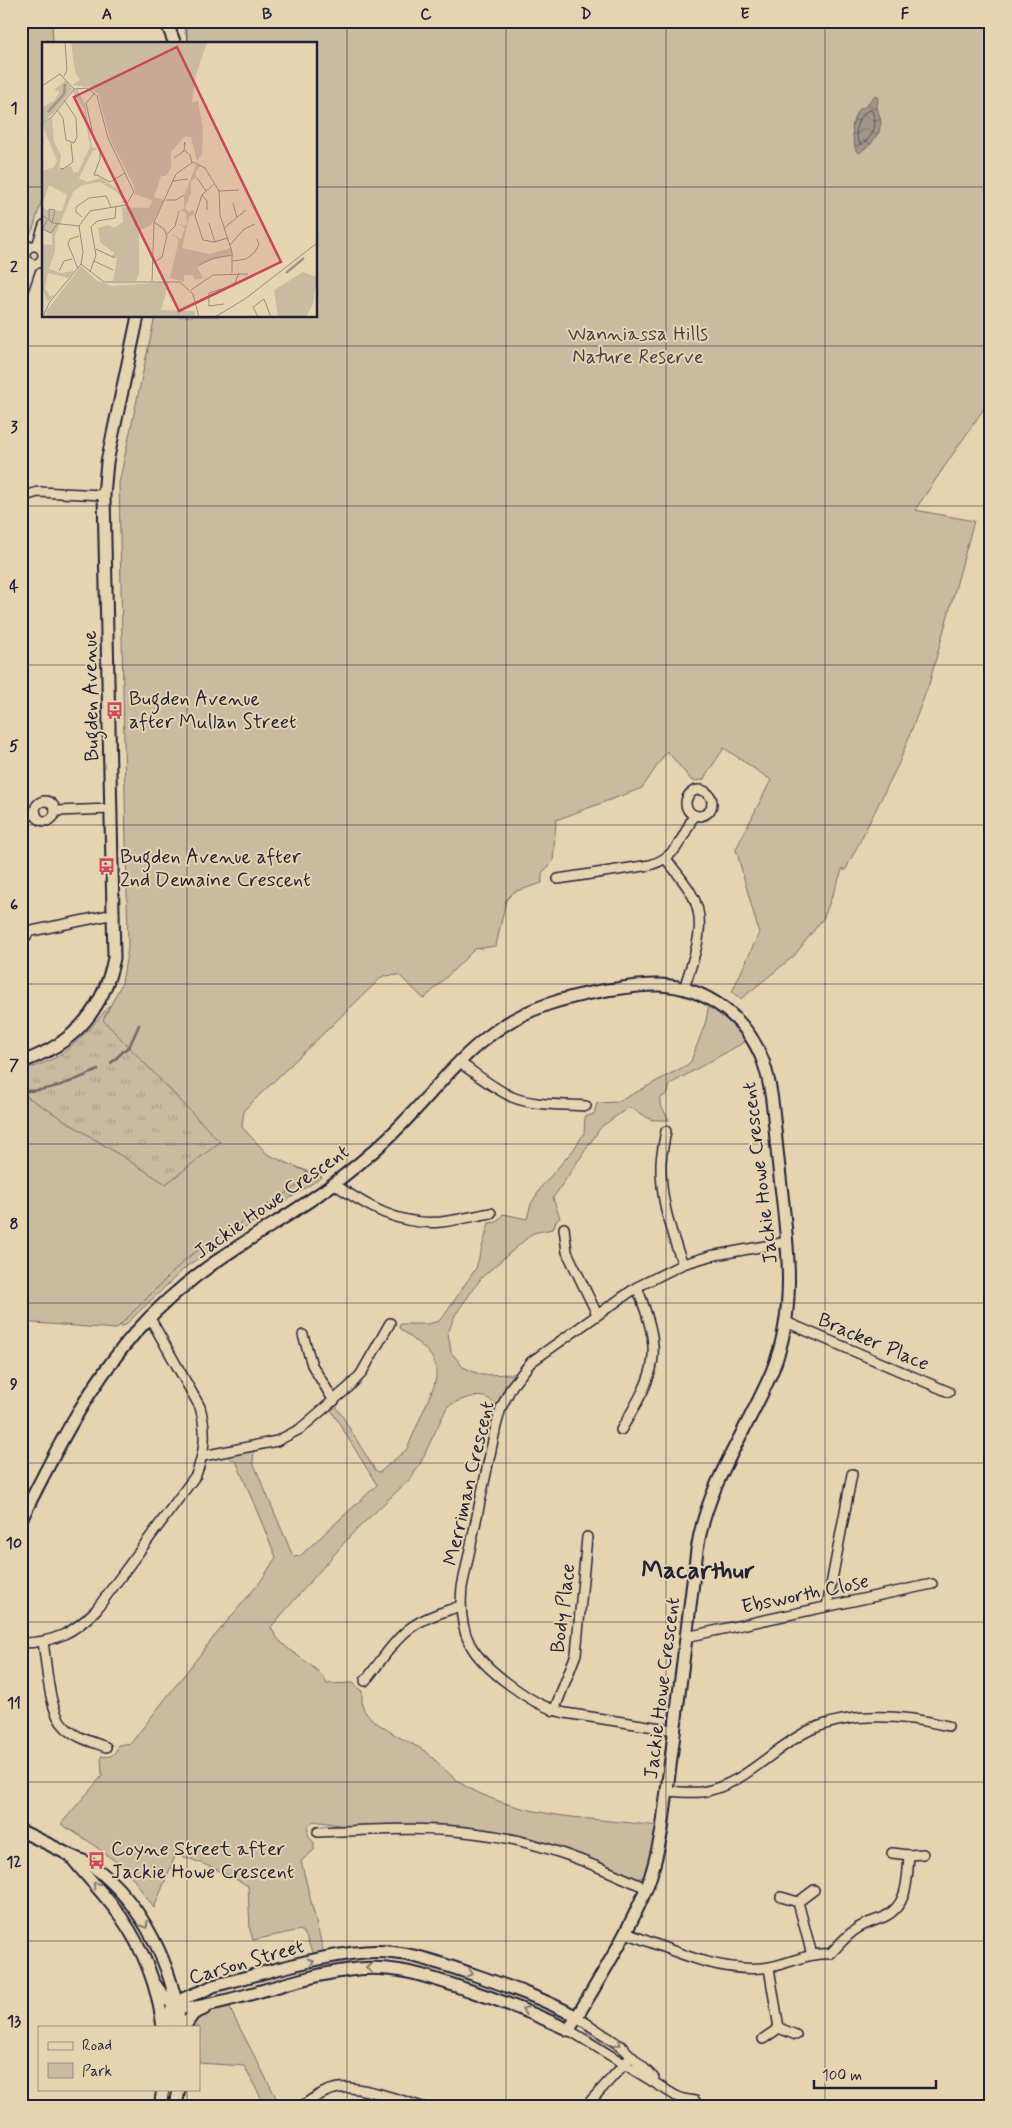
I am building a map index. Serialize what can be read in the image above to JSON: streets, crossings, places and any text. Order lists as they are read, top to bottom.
{
  "streets": {
    "street": [
      "Bugden Avenue",
      "Jackie Howe Crescent",
      "Bracker Place",
      "Merriman Crescent",
      "Ebsworth Close",
      "Body Place",
      "Carson Street"
    ]
  },
  "crossings": [
    ["Jackie Howe Crescent", "Bracker Place"],
    ["Jackie Howe Crescent", "Merriman Crescent"],
    ["Jackie Howe Crescent", "Ebsworth Close"],
    ["Jackie Howe Crescent", "Carson Street"],
    ["Merriman Crescent", "Body Place"]
  ],
  "districts": ["Macarthur"],
  "parks": ["Wanniassa Hills Nature Reserve"],
  "places": {
    "bus stop": ["Bugden Avenue after Mullan Street", "Bugden Avenue after 2nd Demaine Crescent", "Coyne Street after Jackie Howe Crescent"]
  },
  "legend": ["Road", "Park"],
  "scale_bar": "100 m",
  "grid": {
    "columns": [
      "A",
      "B",
      "C",
      "D",
      "E",
      "F"
    ],
    "rows": [
      "1",
      "2",
      "3",
      "4",
      "5",
      "6",
      "7",
      "8",
      "9",
      "10",
      "11",
      "12",
      "13"
    ]
  }
}
